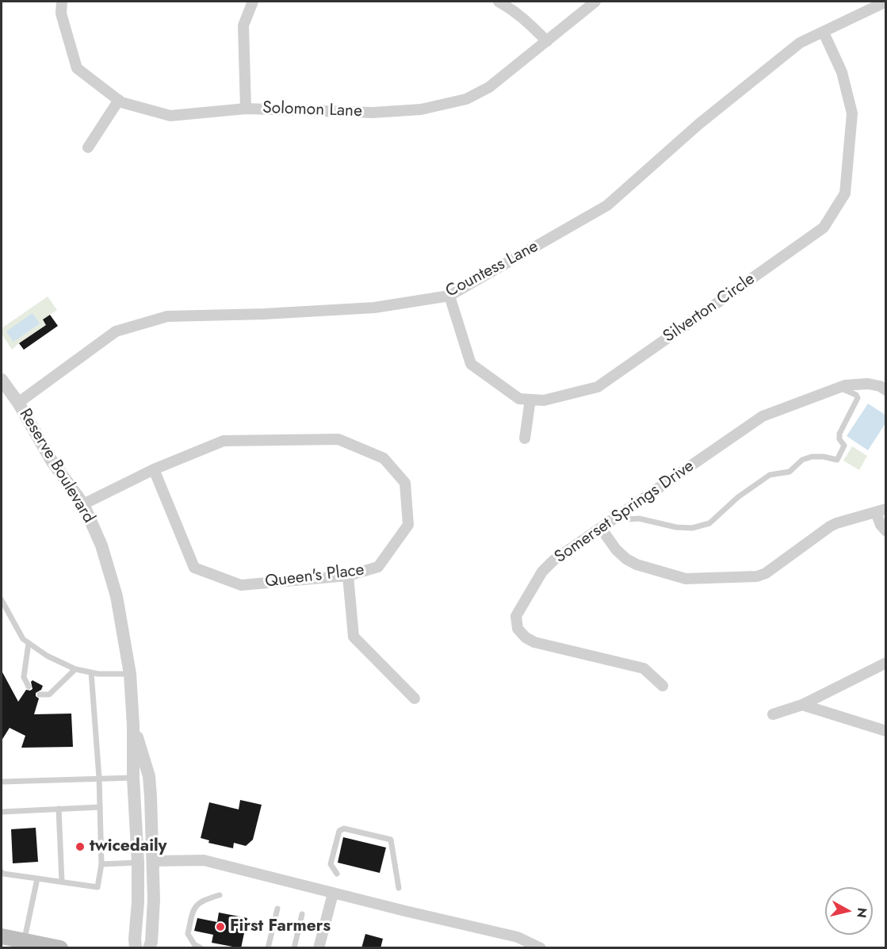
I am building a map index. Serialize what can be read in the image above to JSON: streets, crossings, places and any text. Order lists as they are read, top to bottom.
{
  "streets": {
    "street": [
      "Solomon Lane",
      "Countess Lane",
      "Silverton Circle",
      "Reserve Boulevard",
      "Somerset Springs Drive",
      "Queen's Place"
    ]
  },
  "crossings": [
    ["Countess Lane", "Silverton Circle"],
    ["Countess Lane", "Reserve Boulevard"],
    ["Reserve Boulevard", "Queen's Place"]
  ],
  "places": ["twicedaily", "First Farmers"],
  "north": "right"
}
